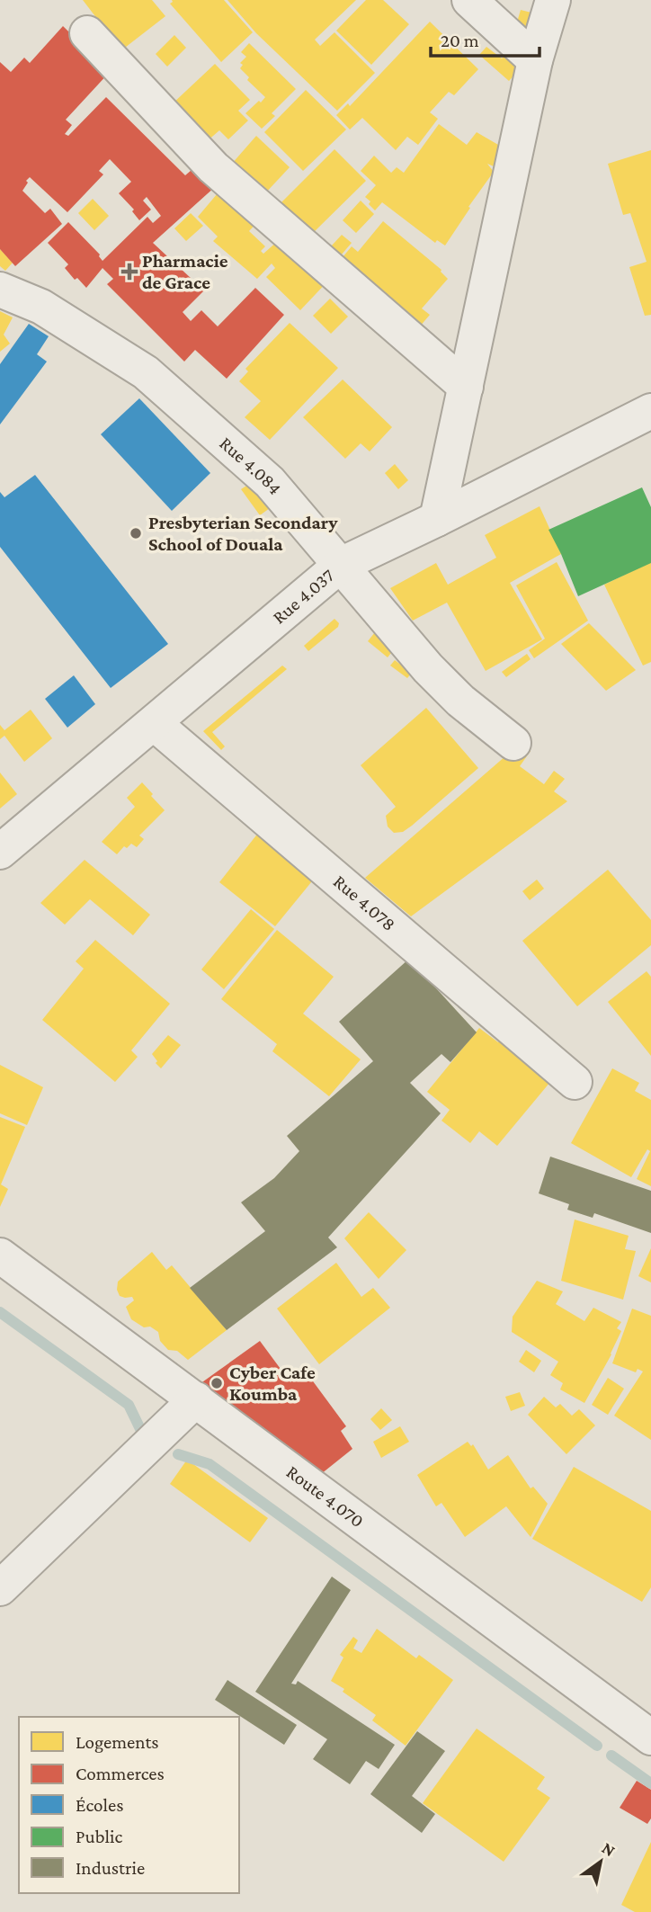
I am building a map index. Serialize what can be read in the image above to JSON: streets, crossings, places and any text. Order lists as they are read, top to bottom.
{
  "streets": {
    "street": [
      "Rue 4.084",
      "Rue 4.037",
      "Rue 4.078",
      "Route 4.070"
    ]
  },
  "crossings": [
    ["Rue 4.084", "Rue 4.037"],
    ["Rue 4.037", "Rue 4.078"]
  ],
  "places": {
    "health": ["Pharmacie de Grace"],
    "other": ["Presbyterian Secondary School of Douala", "Cyber Cafe Koumba"]
  },
  "legend": [
    "Logements",
    "Commerces",
    "Écoles",
    "Public",
    "Industrie"
  ],
  "scale_bar": "20 m",
  "north": "top right"
}
